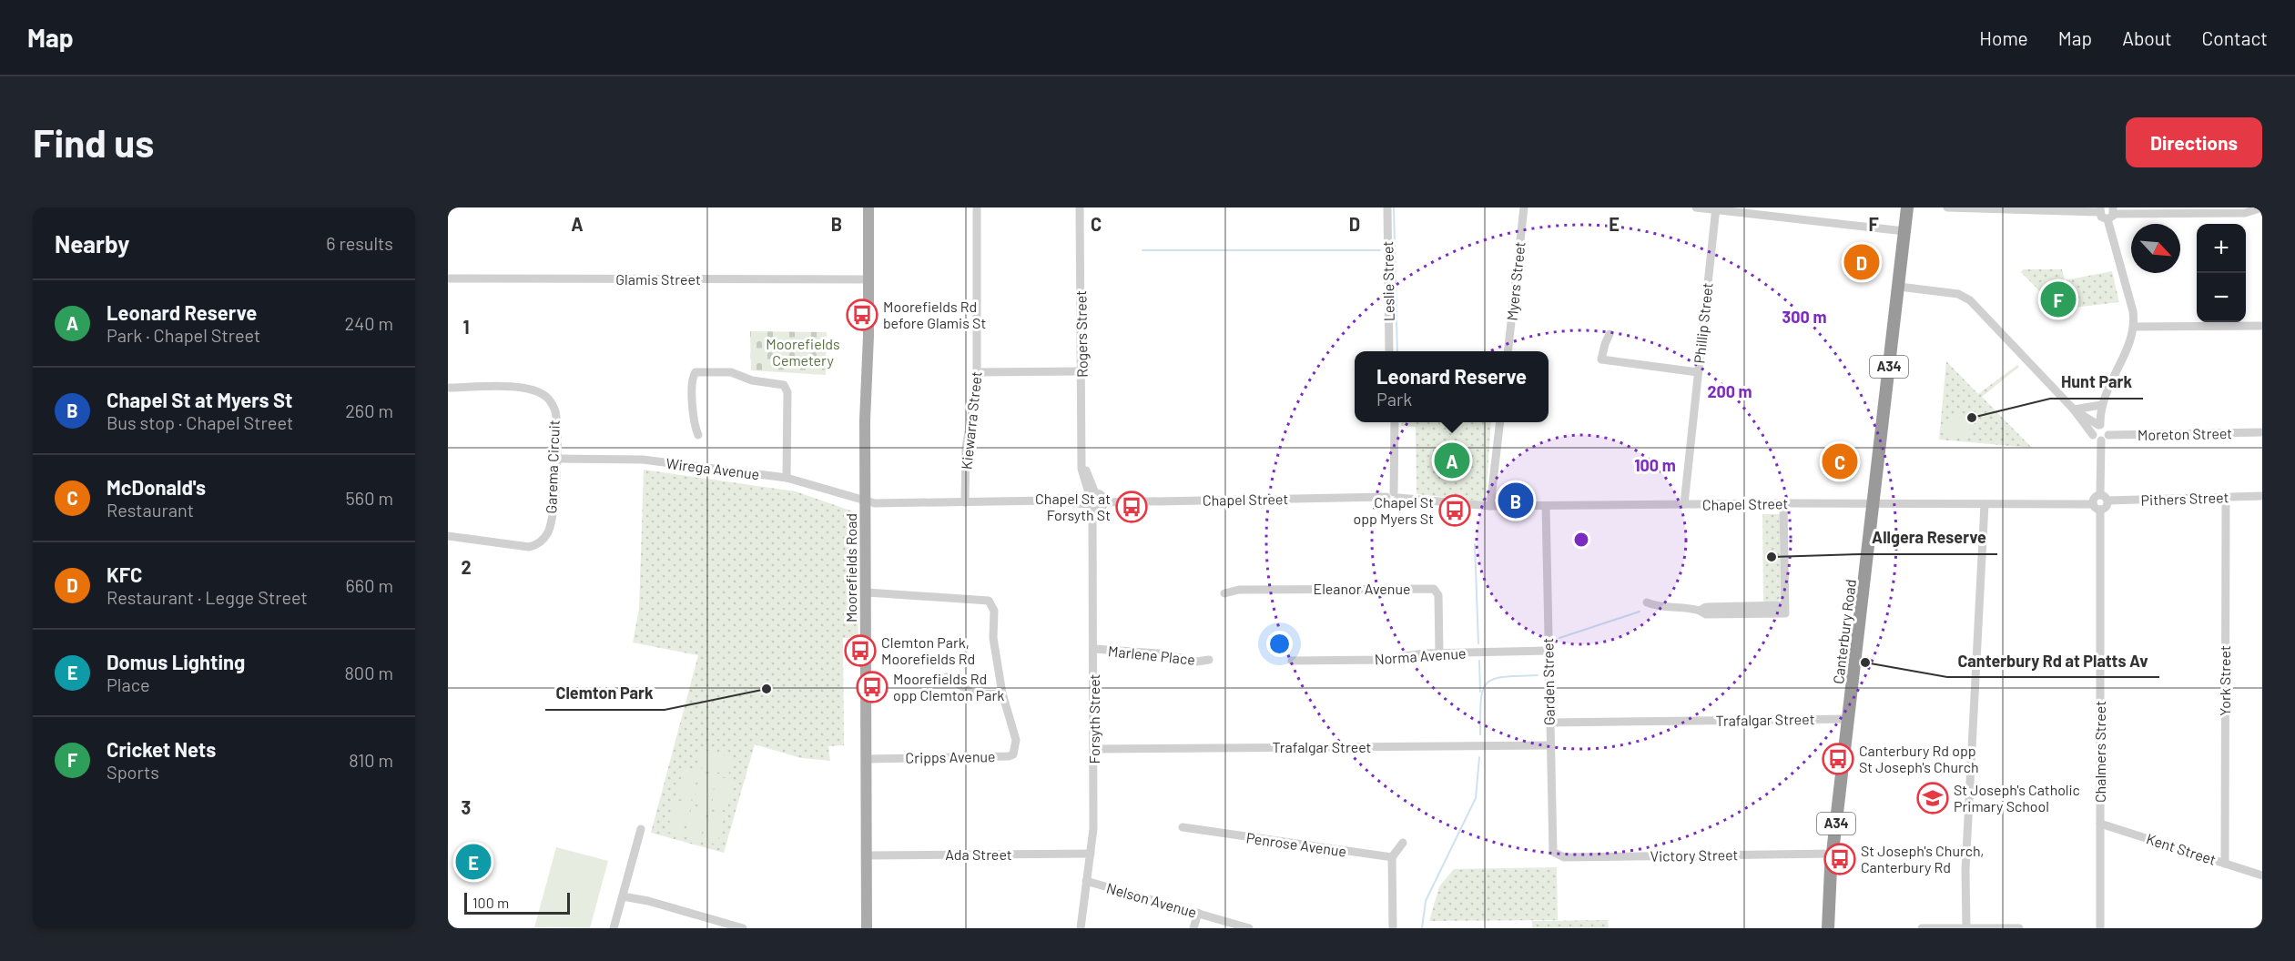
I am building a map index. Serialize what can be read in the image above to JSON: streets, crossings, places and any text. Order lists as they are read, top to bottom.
{
  "streets": {
    "highway": ["A34", "Canterbury Road"],
    "main road": ["Moorefields Road"],
    "street": [
      "Glamis Street",
      "Leslie Street",
      "Myers Street",
      "Phillip Street",
      "Rogers Street",
      "Kiewarra Street",
      "Moreton Street",
      "Garema Circuit",
      "Wirega Avenue",
      "Pithers Street",
      "Chapel Street",
      "Eleanor Avenue",
      "Marlene Place",
      "Norma Avenue",
      "York Street",
      "Garden Street",
      "Forsyth Street",
      "Trafalgar Street",
      "Chalmers Street",
      "Cripps Avenue",
      "Penrose Avenue",
      "Kent Street",
      "Ada Street",
      "Victory Street",
      "Nelson Avenue"
    ]
  },
  "crossings": [
    ["Glamis Street", "Moorefields Road"],
    ["Phillip Street", "Chapel Street"],
    ["Rogers Street", "Forsyth Street"],
    ["Garema Circuit", "Wirega Avenue"],
    ["Wirega Avenue", "Moorefields Road"],
    ["Pithers Street", "York Street"],
    ["Chapel Street", "Canterbury Road"],
    ["Chapel Street", "Garden Street"],
    ["Chapel Street", "Chalmers Street"],
    ["Moorefields Road", "Cripps Avenue"],
    ["Moorefields Road", "Ada Street"],
    ["Eleanor Avenue", "Norma Avenue"],
    ["Canterbury Road", "Trafalgar Street"],
    ["Canterbury Road", "Victory Street"],
    ["Marlene Place", "Forsyth Street"],
    ["Norma Avenue", "Garden Street"],
    ["York Street", "Kent Street"],
    ["Garden Street", "Trafalgar Street"],
    ["Garden Street", "Victory Street"],
    ["Forsyth Street", "Trafalgar Street"],
    ["Forsyth Street", "Ada Street"],
    ["Forsyth Street", "Nelson Avenue"],
    ["Chalmers Street", "Kent Street"]
  ],
  "parks": ["Moorefields Cemetery"],
  "places": {
    "bus stop": [
      "Moorefields Rd before Glamis St",
      "Chapel St at Forsyth St",
      "Chapel St opp Myers St",
      "Clemton Park, Moorefields Rd",
      "Moorefields Rd opp Clemton Park",
      "Canterbury Rd opp St Joseph's Church",
      "St Joseph's Church, Canterbury Rd"
    ],
    "other": [
      "Hunt Park",
      "Allgera Reserve",
      "Canterbury Rd at Platts Av",
      "Clemton Park"
    ],
    "school or university": ["St Joseph's Catholic Primary School"]
  },
  "scale_bar": "100 m",
  "north": "bottom right",
  "page": {
    "header": "Map",
    "nav": [
      "Home",
      "Map",
      "About",
      "Contact"
    ],
    "buttons": "Directions",
    "title": "Find us",
    "heading": ["Nearby", "6 results"],
    "map_buttons": ["+", "−"],
    "pins": [
      "D",
      "F",
      "A",
      "C",
      "B",
      "E"
    ],
    "list": [
      {
        "mark": "A",
        "name": "Leonard Reserve",
        "note": "Park · Chapel Street",
        "value": "240 m"
      },
      {
        "mark": "B",
        "name": "Chapel St at Myers St",
        "note": "Bus stop · Chapel Street",
        "value": "260 m"
      },
      {
        "mark": "C",
        "name": "McDonald's",
        "note": "Restaurant",
        "value": "560 m"
      },
      {
        "mark": "D",
        "name": "KFC",
        "note": "Restaurant · Legge Street",
        "value": "660 m"
      },
      {
        "mark": "E",
        "name": "Domus Lighting",
        "note": "Place",
        "value": "800 m"
      },
      {
        "mark": "F",
        "name": "Cricket Nets",
        "note": "Sports",
        "value": "810 m"
      }
    ],
    "popup": ["Leonard Reserve", "Park"],
    "scale": "100 m"
  },
  "grid": {
    "columns": [
      "A",
      "B",
      "C",
      "D",
      "E",
      "F"
    ],
    "rows": ["1", "2", "3"]
  },
  "rings": ["300 m", "200 m", "100 m"]
}
